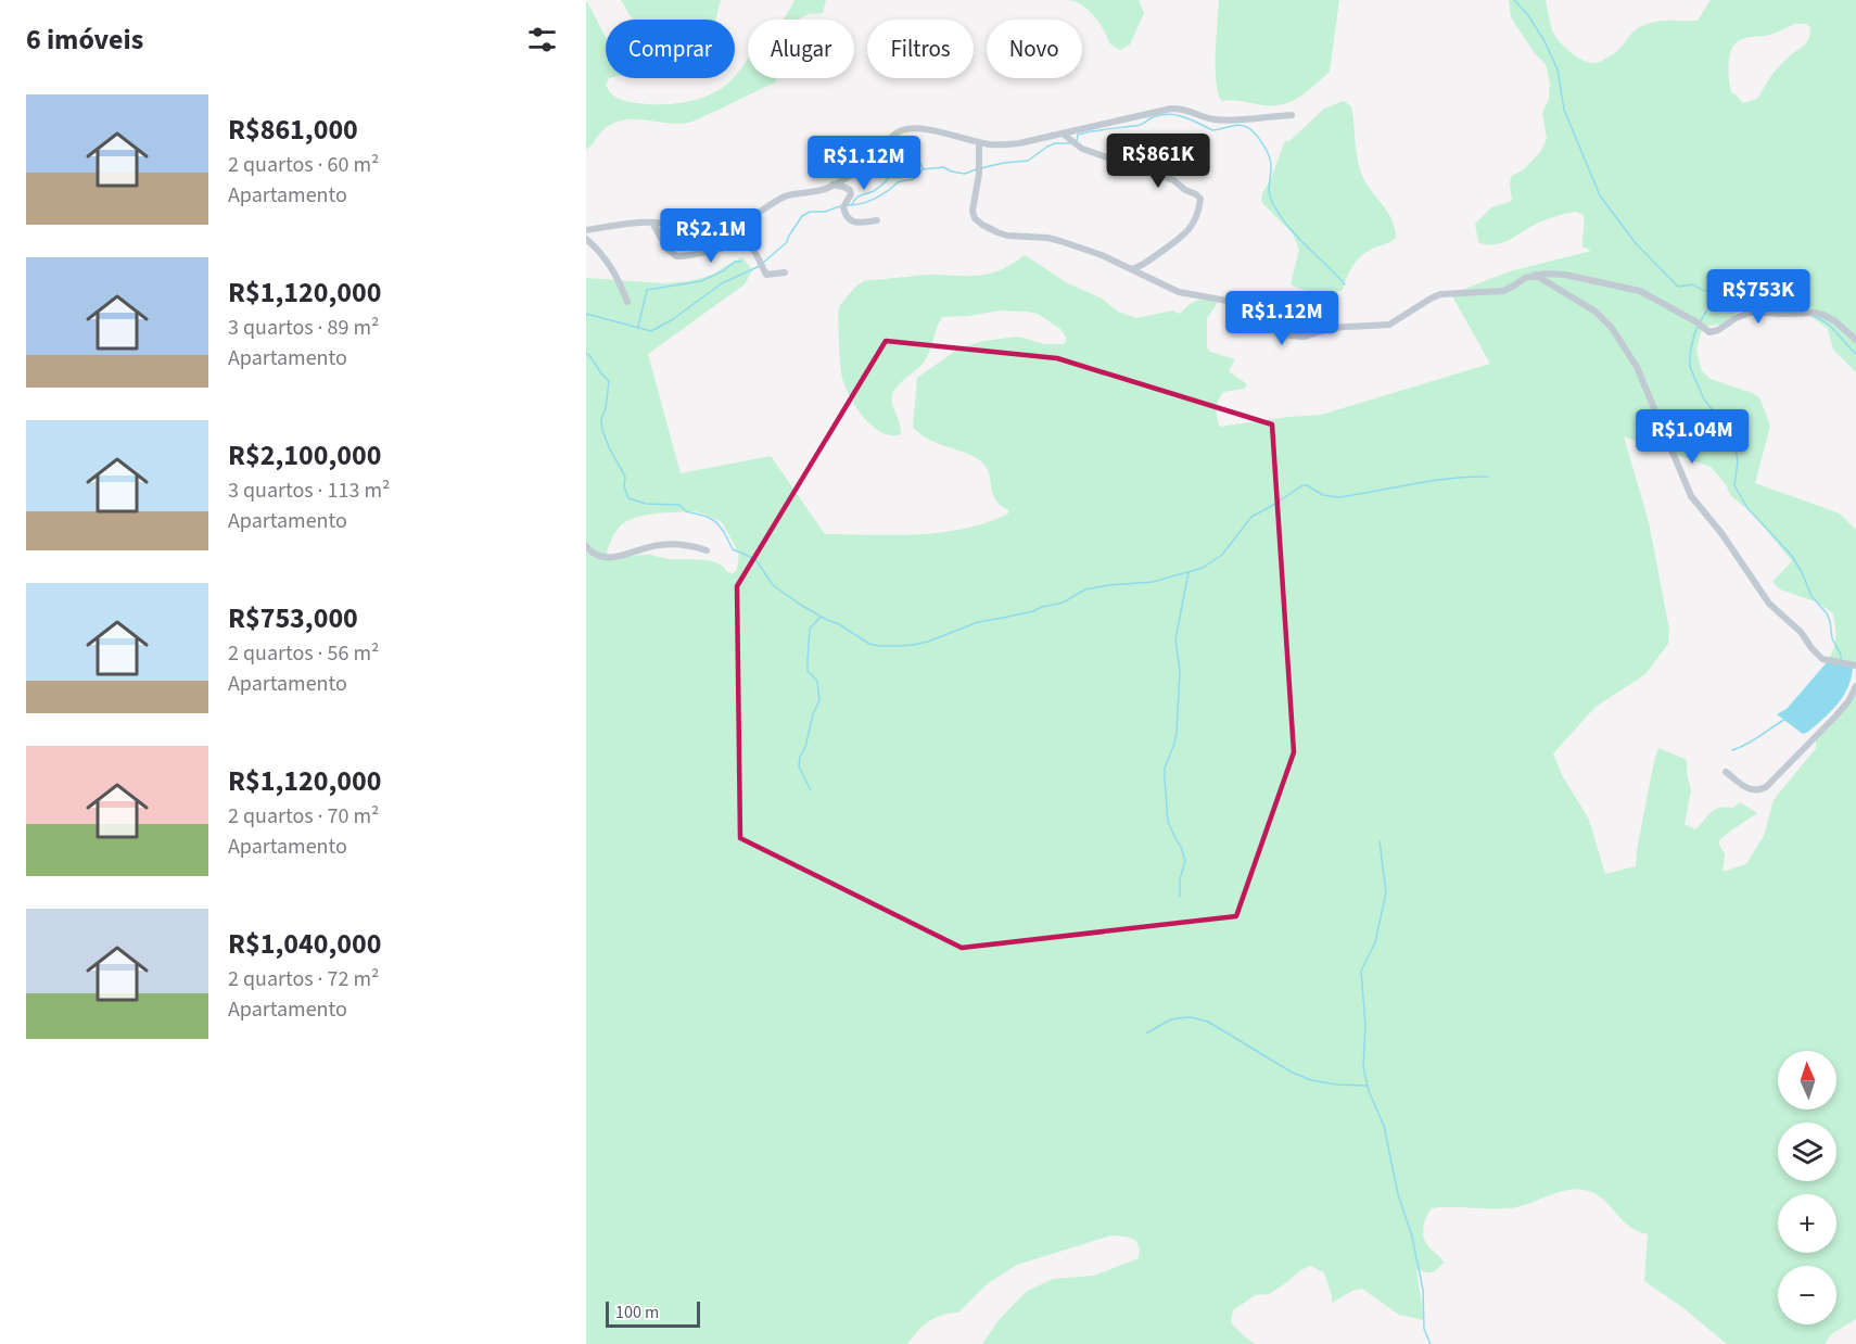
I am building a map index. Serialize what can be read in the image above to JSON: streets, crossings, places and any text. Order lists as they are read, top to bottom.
{
  "scale_bar": "100 m",
  "north": "top",
  "page": {
    "heading": "6 imóveis",
    "chip": [
      "Comprar",
      "Alugar",
      "Filtros",
      "Novo"
    ],
    "list": [
      {
        "name": "R$861,000",
        "note": "2 quartos · 60 m² · Apartamento"
      },
      {
        "name": "R$1,120,000",
        "note": "3 quartos · 89 m² · Apartamento"
      },
      {
        "name": "R$2,100,000",
        "note": "3 quartos · 113 m² · Apartamento"
      },
      {
        "name": "R$753,000",
        "note": "2 quartos · 56 m² · Apartamento"
      },
      {
        "name": "R$1,120,000",
        "note": "2 quartos · 70 m² · Apartamento"
      },
      {
        "name": "R$1,040,000",
        "note": "2 quartos · 72 m² · Apartamento"
      }
    ],
    "price": [
      "R$861K",
      "R$1.12M",
      "R$2.1M",
      "R$753K",
      "R$1.12M",
      "R$1.04M"
    ],
    "map_buttons": ["+", "−"],
    "scale": "100 m"
  }
}
